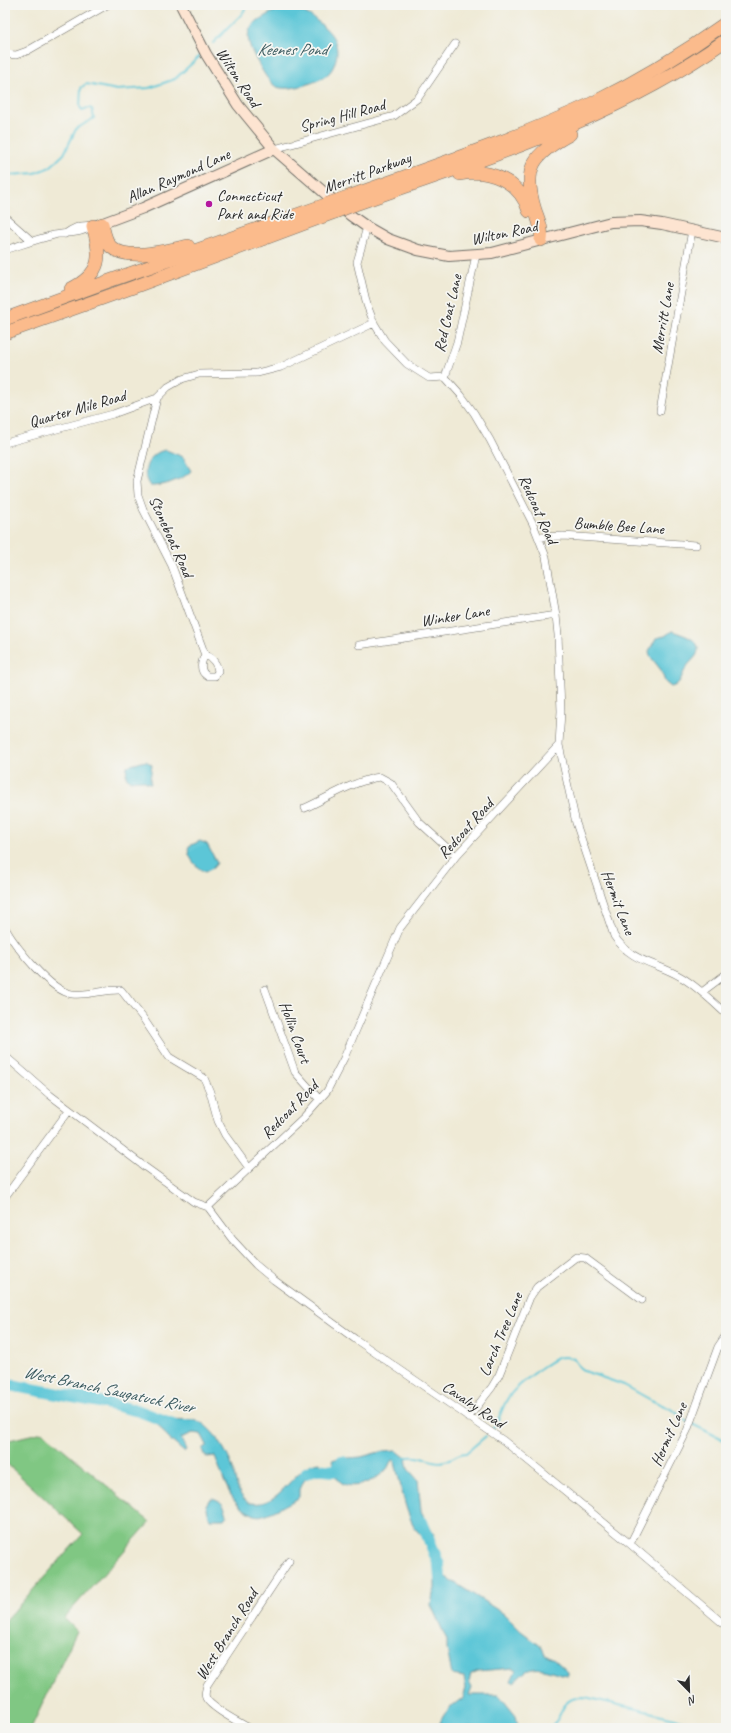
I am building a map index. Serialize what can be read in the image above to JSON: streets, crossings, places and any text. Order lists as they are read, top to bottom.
{
  "streets": {
    "highway": ["Merritt Parkway"],
    "main road": ["Wilton Road", "Allan Raymond Lane"],
    "street": [
      "Spring Hill Road",
      "Red Coat Lane",
      "Merritt Lane",
      "Quarter Mile Road",
      "Redcoat Road",
      "Bumble Bee Lane",
      "Stoneboat Road",
      "Winker Lane",
      "Hermit Lane",
      "Hollin Court",
      "Larch Tree Lane",
      "Cavalry Road",
      "West Branch Road"
    ]
  },
  "crossings": [
    ["Wilton Road", "Spring Hill Road"],
    ["Wilton Road", "Allan Raymond Lane"],
    ["Wilton Road", "Red Coat Lane"],
    ["Wilton Road", "Merritt Lane"],
    ["Spring Hill Road", "Allan Raymond Lane"],
    ["Red Coat Lane", "Redcoat Road"],
    ["Quarter Mile Road", "Stoneboat Road"],
    ["Redcoat Road", "Bumble Bee Lane"],
    ["Redcoat Road", "Winker Lane"],
    ["Redcoat Road", "Hermit Lane"],
    ["Redcoat Road", "Hollin Court"],
    ["Redcoat Road", "Cavalry Road"],
    ["Hermit Lane", "Cavalry Road"],
    ["Larch Tree Lane", "Cavalry Road"]
  ],
  "water": ["Keenes Pond", "West Branch Saugatuck River"],
  "places": ["Connecticut Park and Ride"],
  "north": "bottom right"
}
